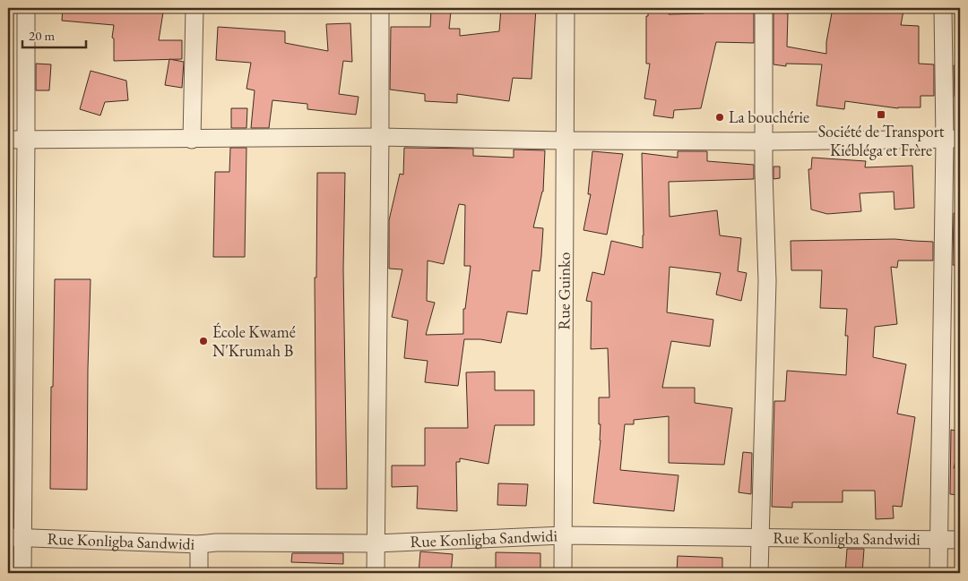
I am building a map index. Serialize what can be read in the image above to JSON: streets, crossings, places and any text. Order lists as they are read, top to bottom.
{
  "streets": {
    "street": ["Rue Guinko", "Rue Konligba Sandwidi"]
  },
  "crossings": [
    ["Rue Guinko", "Rue Konligba Sandwidi"]
  ],
  "places": {
    "transit": ["Société de Transport Kiébléga et Frère"],
    "other": ["La bouchérie", "École Kwamé N'Krumah B"]
  },
  "scale_bar": "20 m"
}
